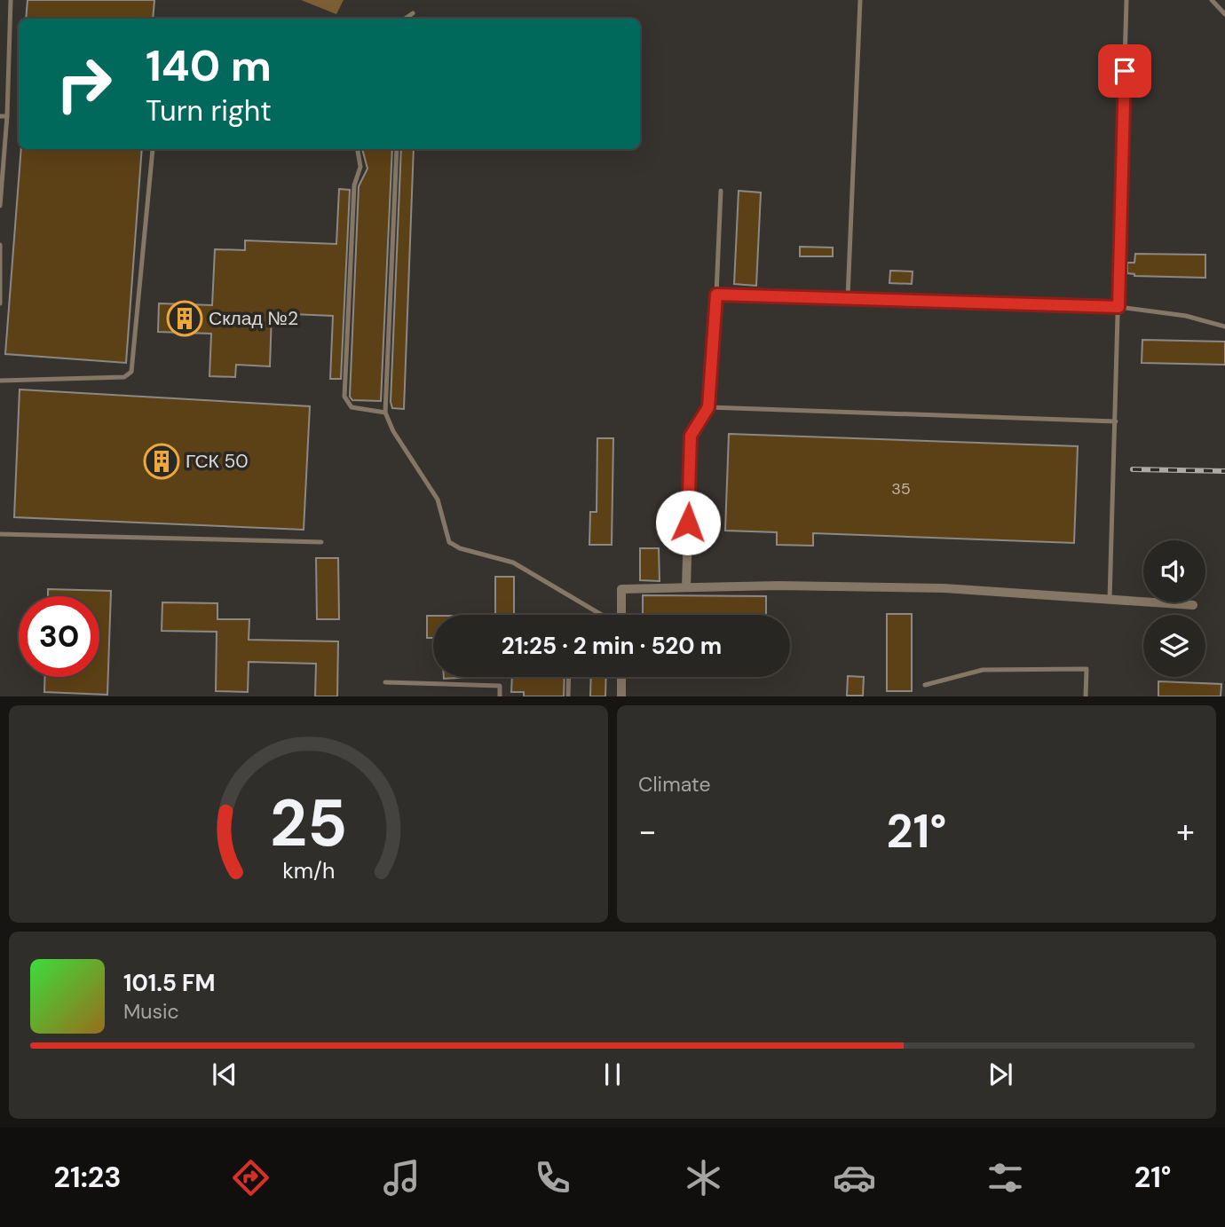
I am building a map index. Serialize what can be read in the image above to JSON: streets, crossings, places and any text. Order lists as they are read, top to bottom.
{
  "places": {
    "building": ["Склад №2", "ГСК 50"]
  },
  "house_numbers": ["35"],
  "page": {
    "turn": ["140 m", "Turn right"],
    "limit": "30",
    "trip": "21:25 · 2 min · 520 m",
    "tile": "Climate",
    "heat": ["−", "21°", "+"],
    "song": ["101.5 FM", "Music"],
    "tabs": ["21:23", "21°"],
    "gauge": ["25", "km/h"]
  }
}
